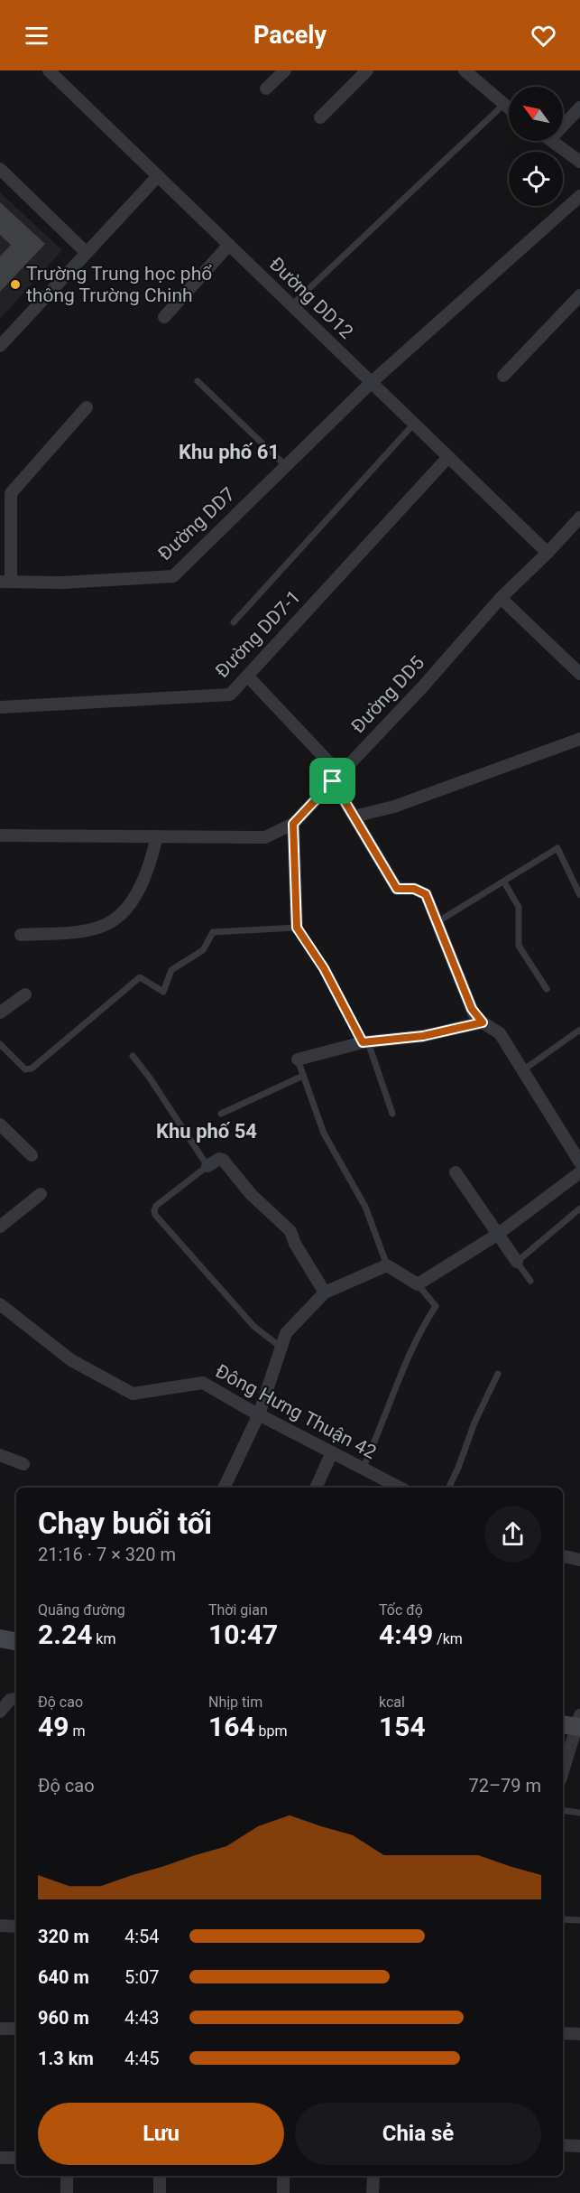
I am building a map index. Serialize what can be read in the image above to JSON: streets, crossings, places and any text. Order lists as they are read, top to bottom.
{
  "streets": {
    "street": [
      "Đường DD12",
      "Đường DD7",
      "Đường DD7-1",
      "Đường DD5",
      "Đông Hưng Thuận 42"
    ]
  },
  "crossings": [
    ["Đường DD12", "Đường DD7"],
    ["Đường DD12", "Đường DD7-1"],
    ["Đường DD12", "Đường DD5"]
  ],
  "districts": ["Khu phố 61", "Khu phố 54"],
  "places": ["Trường Trung học phổ thông Trường Chinh"],
  "north": "top left",
  "page": {
    "header": "Pacely",
    "heading": ["Chạy buổi tối", "21:16 · 7 × 320 m"],
    "stats": [
      ["Quãng đường", "2.24 km"],
      ["Thời gian", "10:47"],
      ["Tốc độ", "4:49 /km"],
      ["Độ cao", "49 m"],
      ["Nhịp tim", "164 bpm"],
      ["kcal", "154"]
    ],
    "chart": ["Độ cao", "72–79 m"],
    "list": [
      {
        "name": "320 m",
        "note": "4:54"
      },
      {
        "name": "640 m",
        "note": "5:07"
      },
      {
        "name": "960 m",
        "note": "4:43"
      },
      {
        "name": "1.3 km",
        "note": "4:45"
      }
    ],
    "buttons": ["Lưu", "Chia sẻ"]
  }
}
